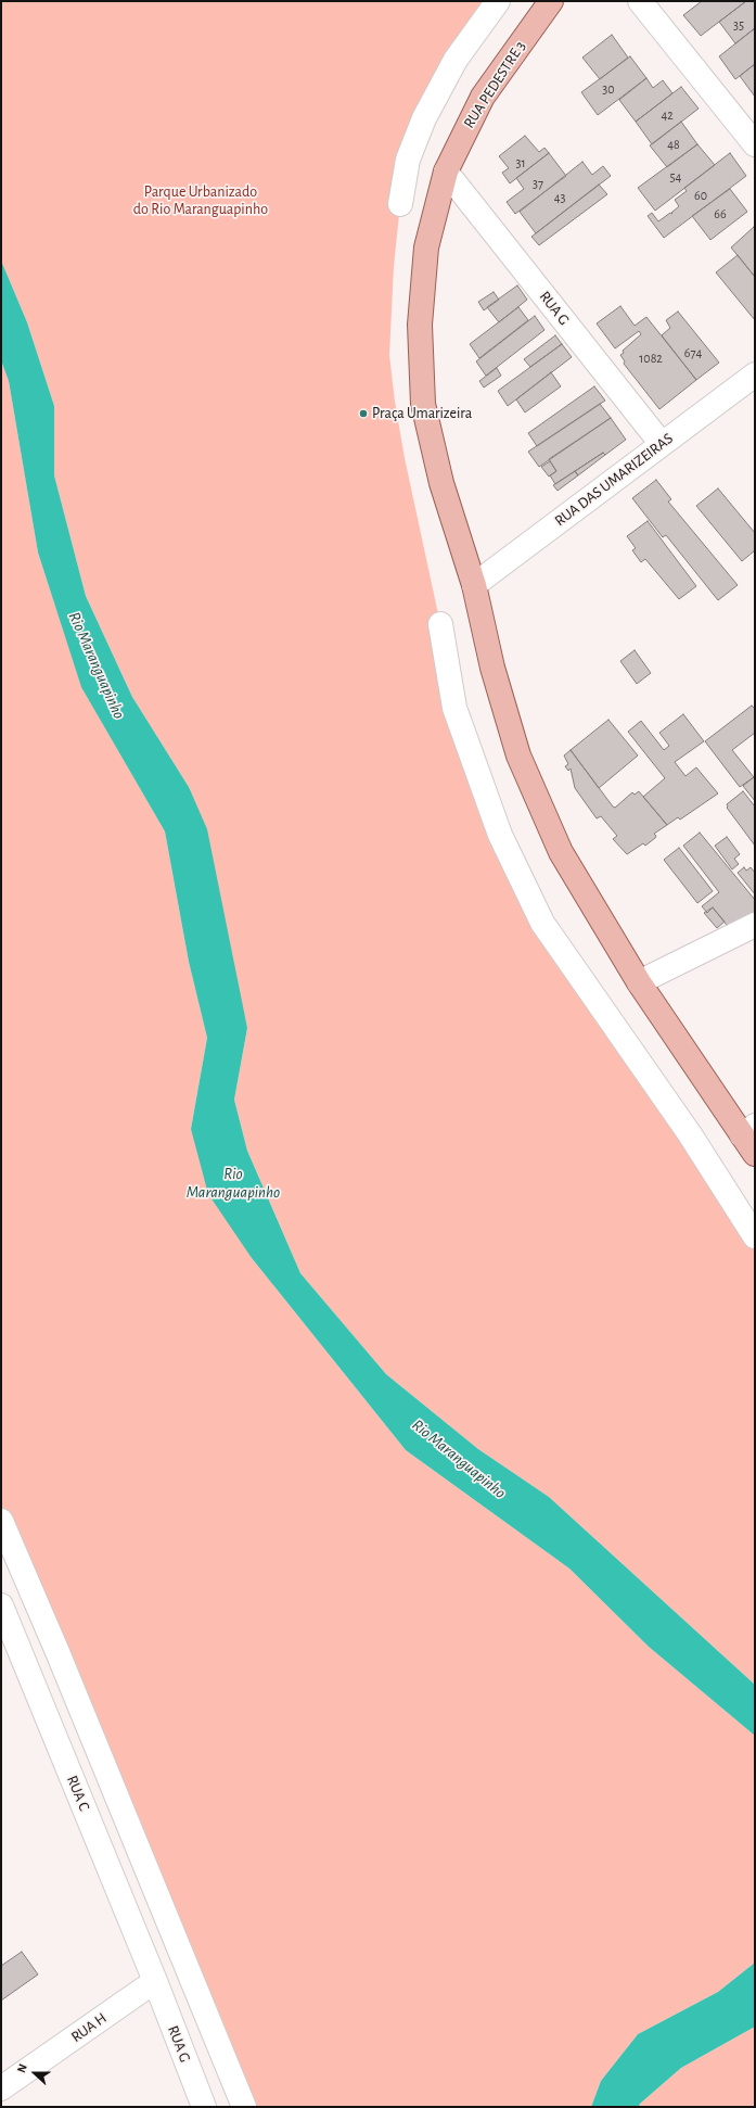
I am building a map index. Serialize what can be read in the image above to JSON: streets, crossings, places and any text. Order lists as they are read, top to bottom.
{
  "streets": {
    "main road": ["RUA PEDESTRE 3"],
    "street": [
      "RUA G",
      "RUA DAS UMARIZEIRAS",
      "RUA C",
      "RUA H"
    ]
  },
  "crossings": [
    ["RUA PEDESTRE 3", "RUA G"],
    ["RUA PEDESTRE 3", "RUA DAS UMARIZEIRAS"],
    ["RUA G", "RUA DAS UMARIZEIRAS"],
    ["RUA G", "RUA C"],
    ["RUA G", "RUA H"],
    ["RUA C", "RUA H"]
  ],
  "water": ["Rio Maranguapinho"],
  "parks": ["Parque Urbanizado do Rio Maranguapinho"],
  "places": ["Praça Umarizeira"],
  "house_numbers": [
    "35",
    "30",
    "42",
    "48",
    "31",
    "54",
    "37",
    "60",
    "43",
    "66",
    "674",
    "1082"
  ],
  "north": "left"
}
